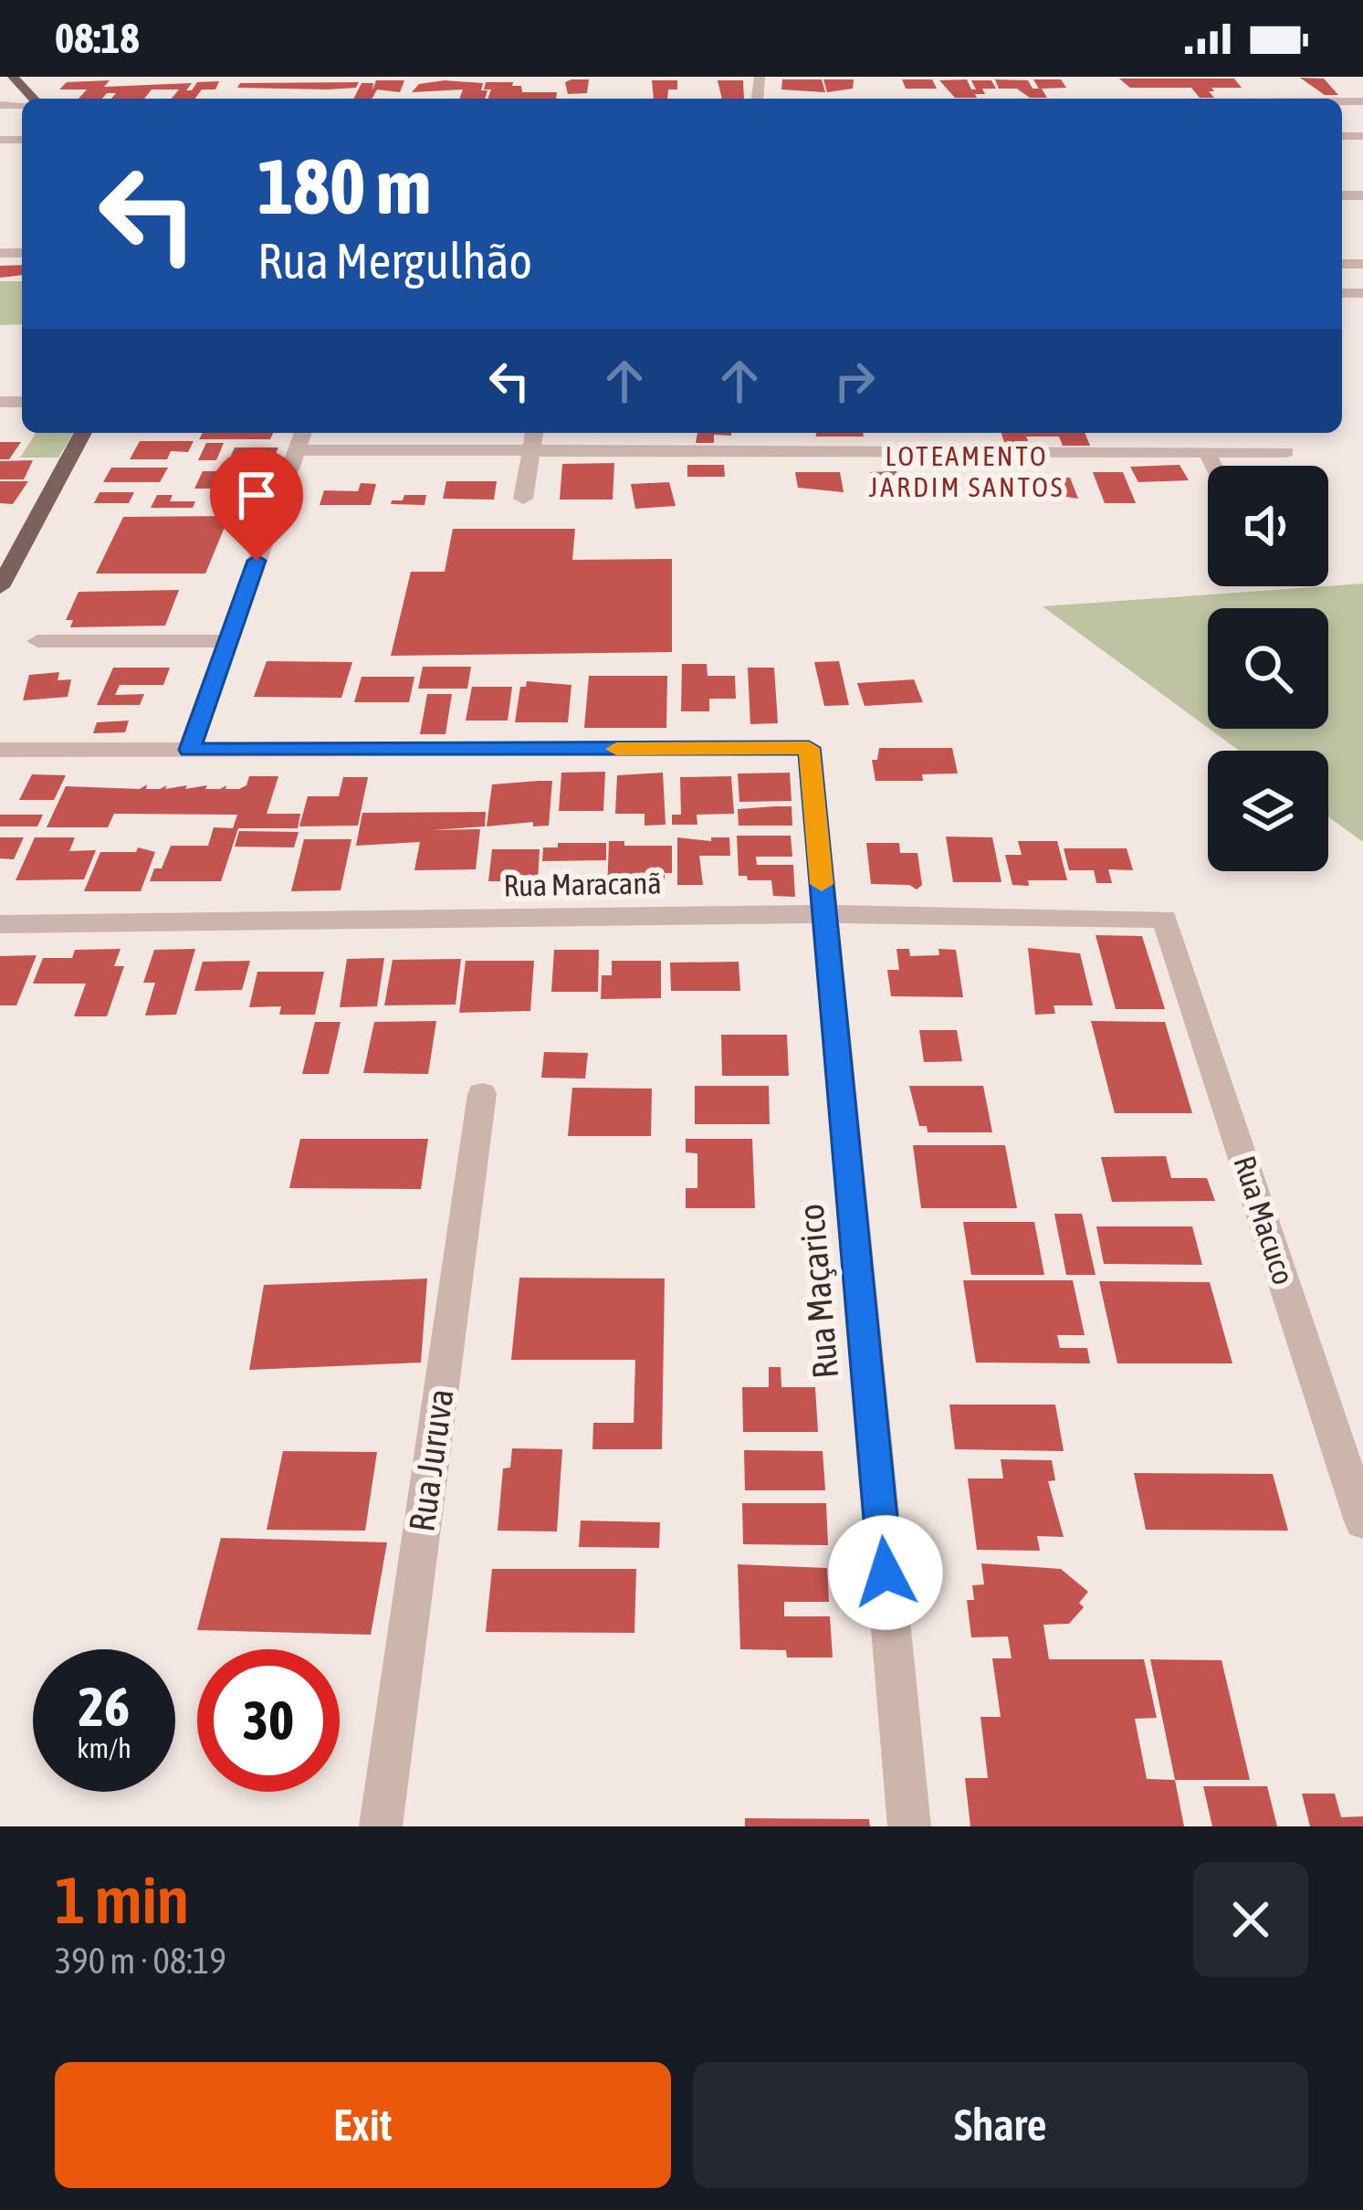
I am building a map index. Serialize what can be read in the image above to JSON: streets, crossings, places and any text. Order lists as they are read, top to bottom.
{
  "streets": {
    "street": [
      "Rua Maracanã",
      "Rua Macuco",
      "Rua Maçarico",
      "Rua Juruva"
    ]
  },
  "crossings": [
    ["Rua Maracanã", "Rua Macuco"],
    ["Rua Maracanã", "Rua Maçarico"]
  ],
  "districts": ["LOTEAMENTO JARDIM SANTOS"],
  "page": {
    "status": "08:18",
    "turn": ["180 m", "Rua Mergulhão"],
    "speed": "26 km/h",
    "limit": "30",
    "heading": ["1 min", "390 m · 08:19"],
    "buttons": ["Exit", "Share"]
  }
}
